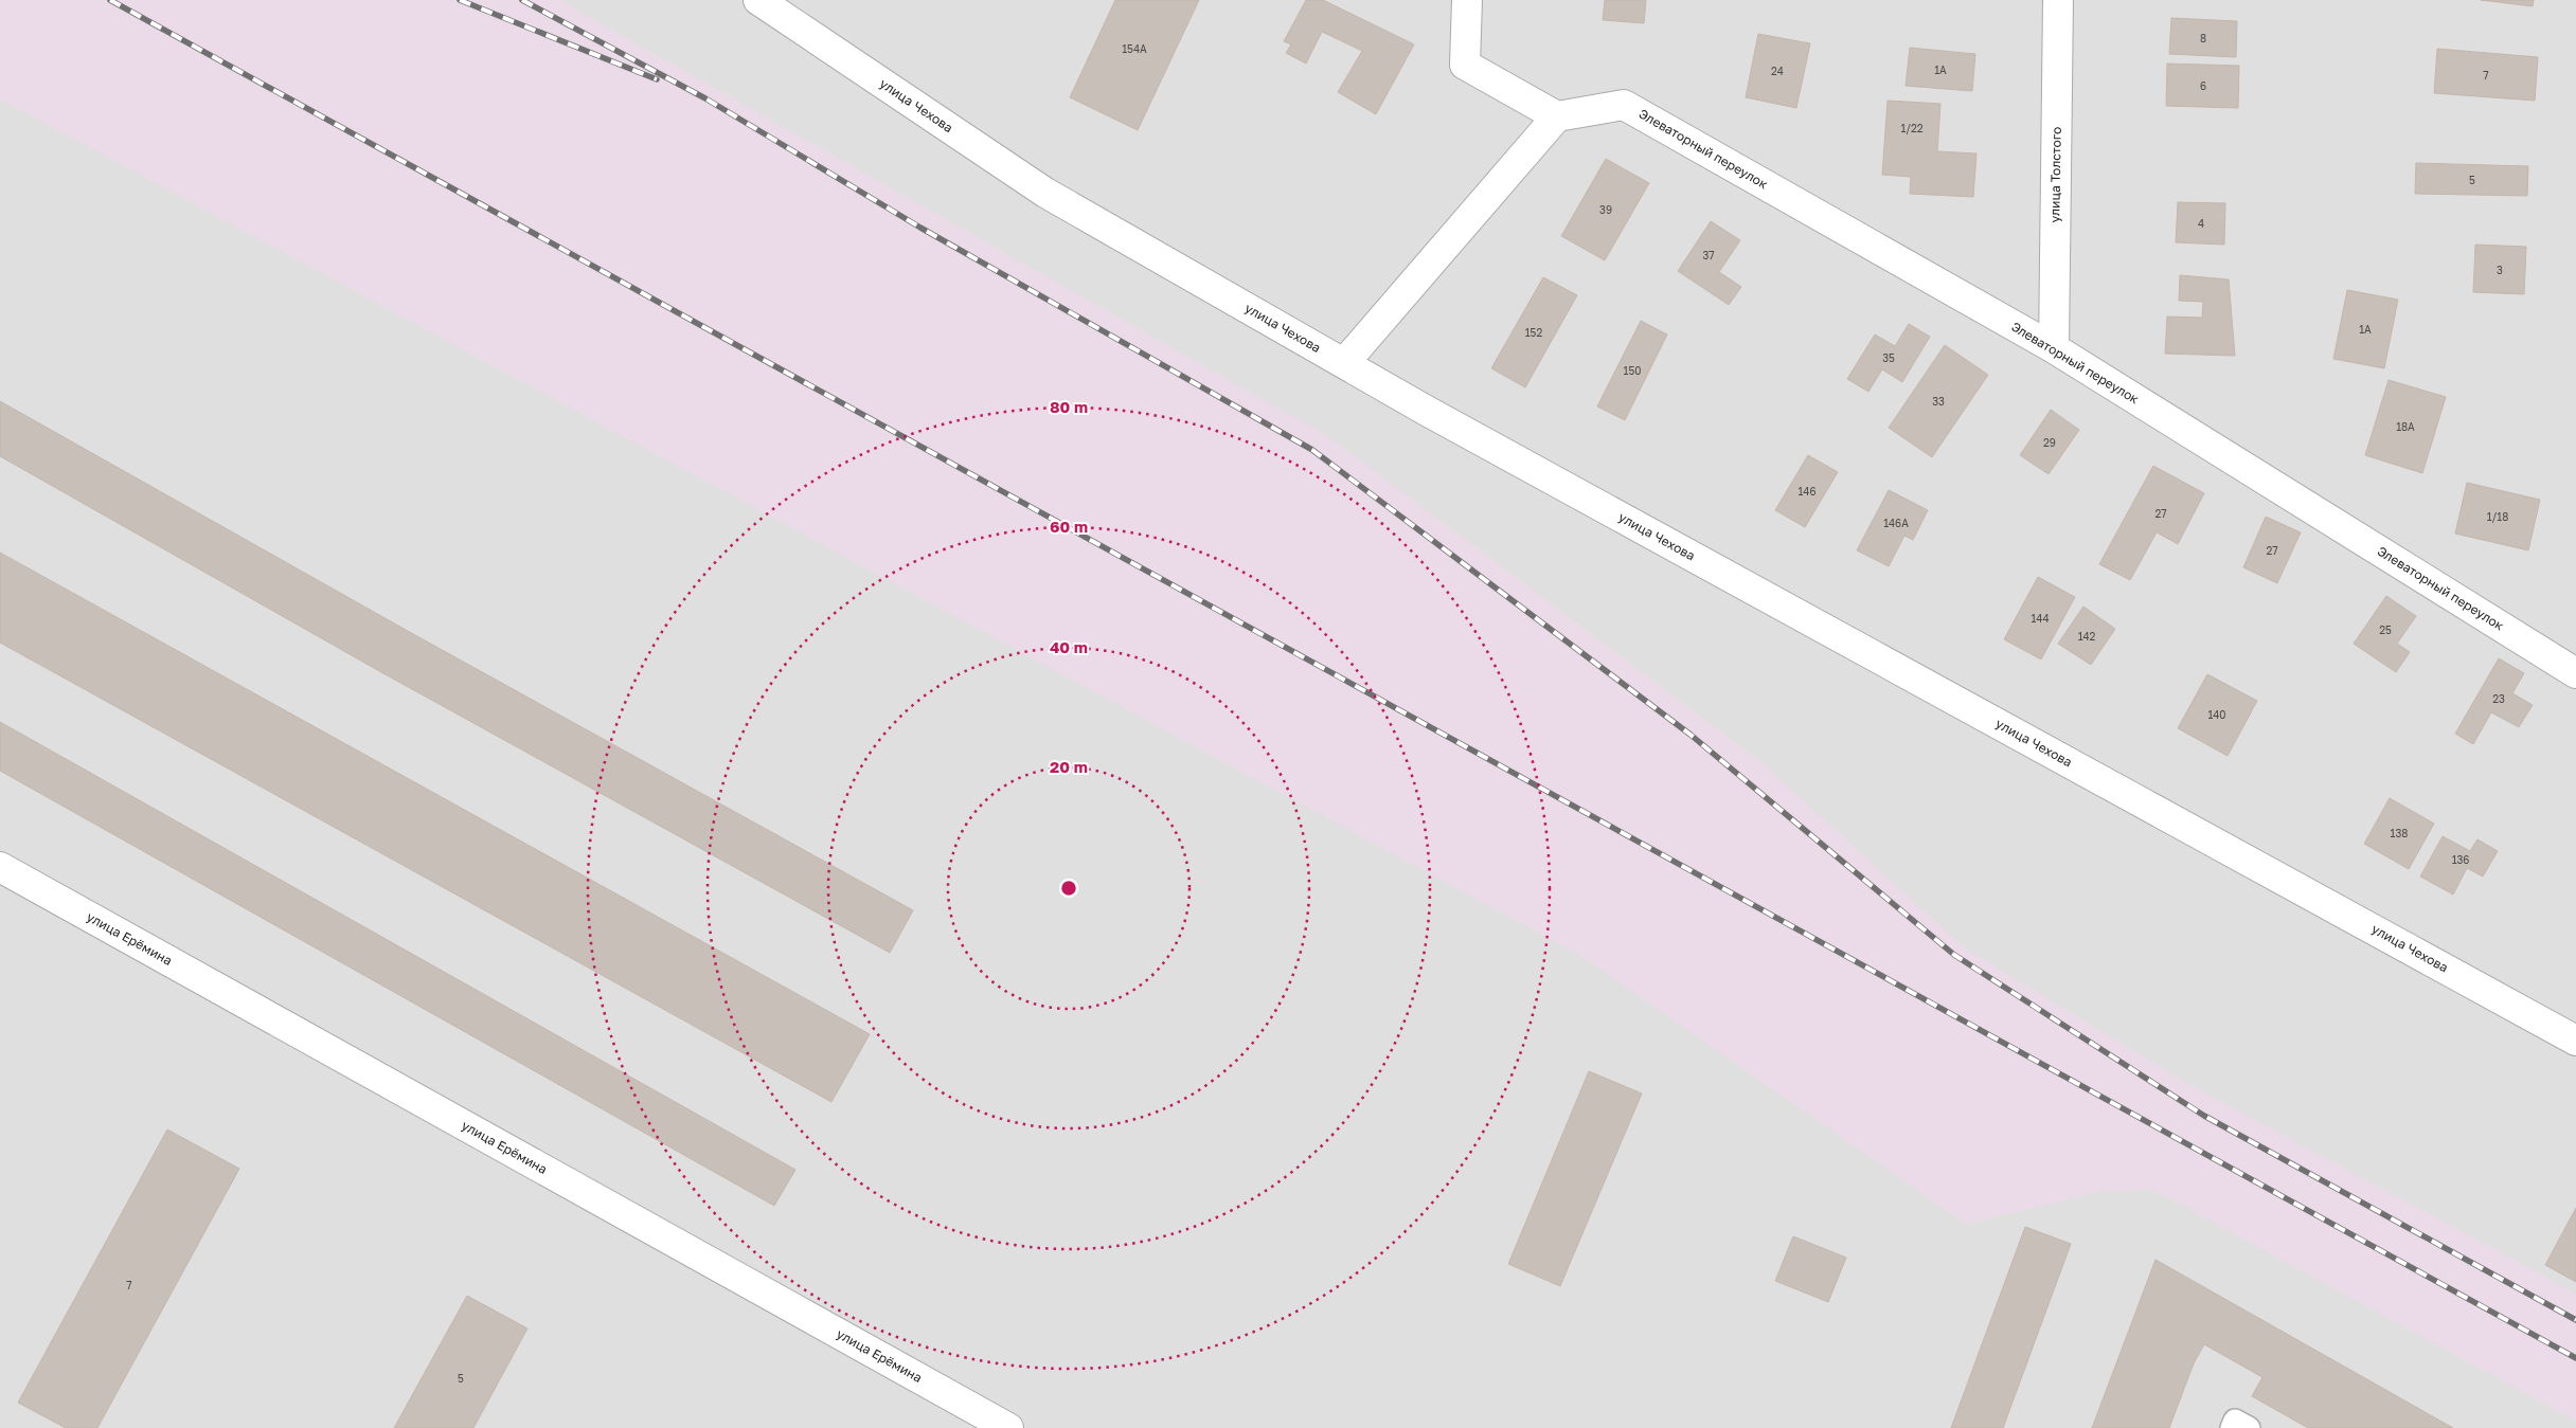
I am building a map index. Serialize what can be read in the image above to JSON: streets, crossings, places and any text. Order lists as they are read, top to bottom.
{
  "streets": {
    "street": [
      "улица Чехова",
      "Элеваторный переулок",
      "улица Толстого",
      "улица Ерёмина"
    ]
  },
  "crossings": [
    ["Элеваторный переулок", "улица Толстого"]
  ],
  "house_numbers": [
    "8",
    "154А",
    "1А",
    "24",
    "7",
    "6",
    "1/22",
    "5",
    "39",
    "4",
    "37",
    "3",
    "1А",
    "152",
    "35",
    "150",
    "33",
    "18А",
    "29",
    "146",
    "27",
    "1/18",
    "146А",
    "27",
    "144",
    "25",
    "142",
    "23",
    "140",
    "138",
    "136",
    "7",
    "5"
  ],
  "rings": [
    "80 m",
    "60 m",
    "40 m",
    "20 m"
  ]
}
